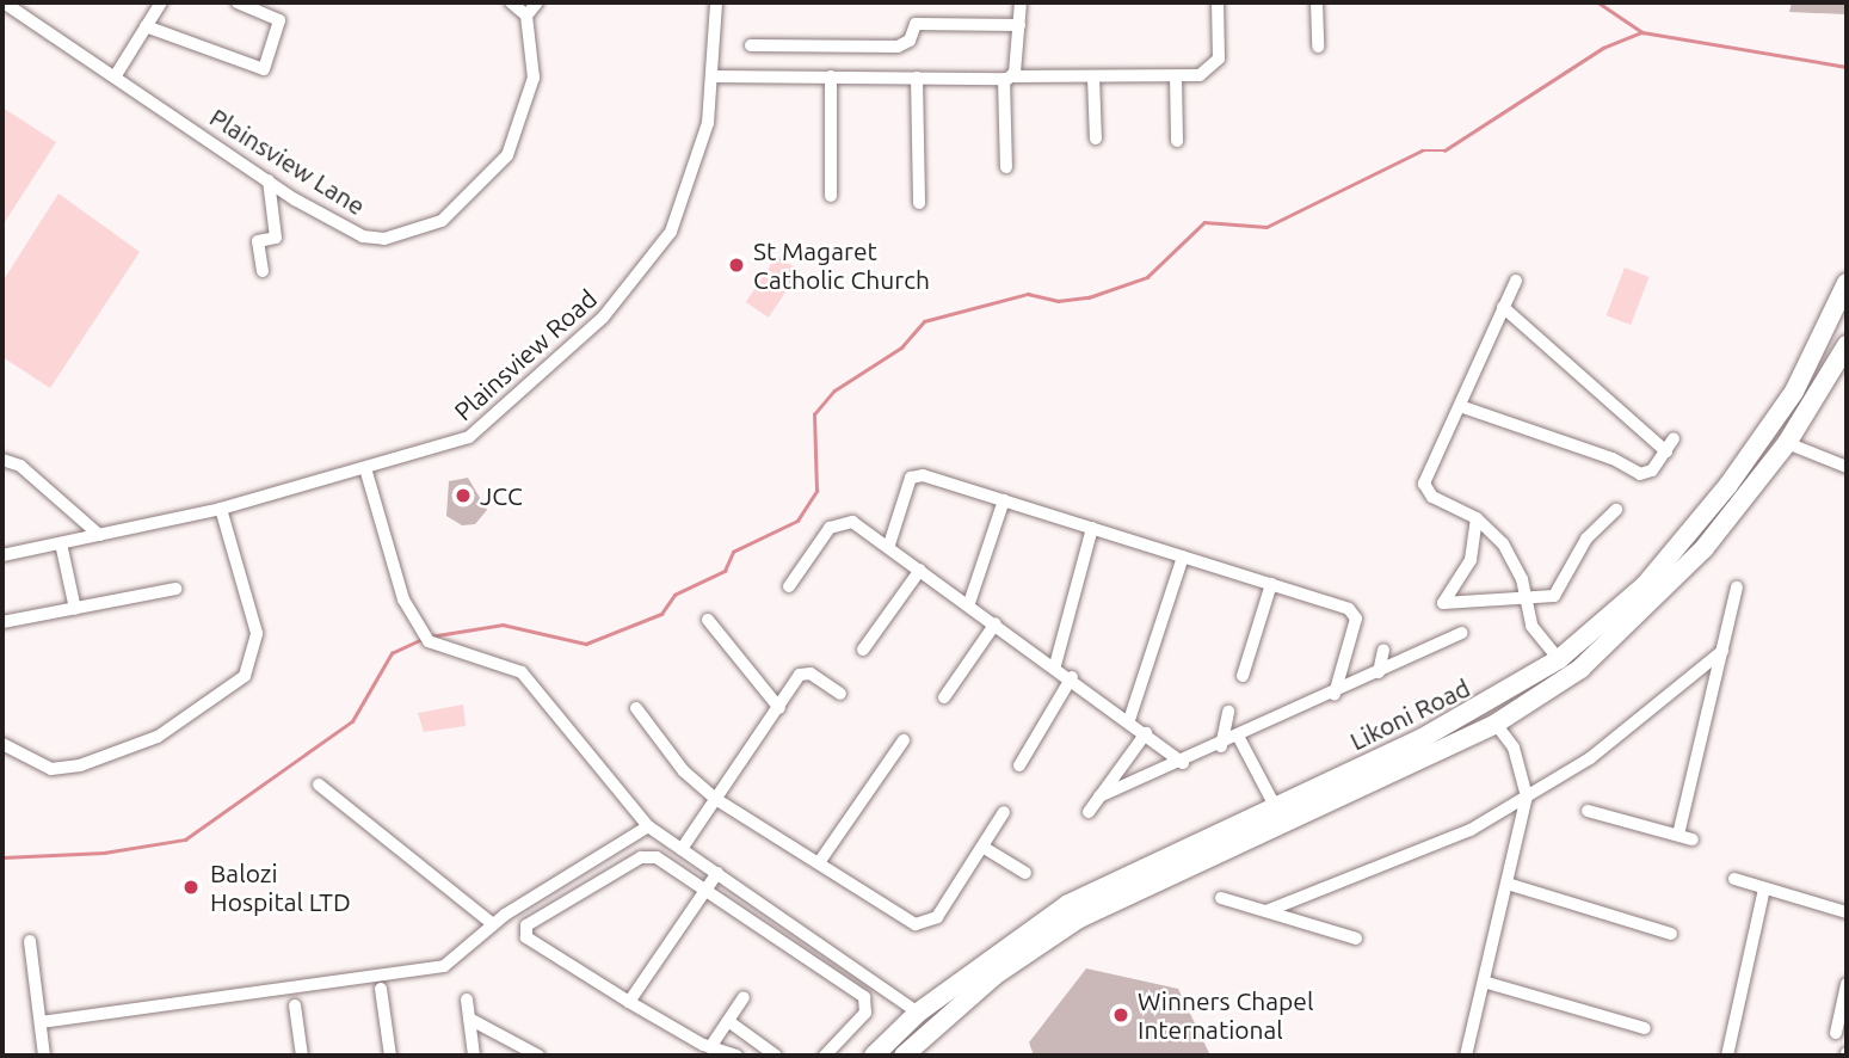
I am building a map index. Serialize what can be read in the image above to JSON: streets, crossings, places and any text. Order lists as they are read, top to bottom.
{
  "streets": {
    "main road": ["Likoni Road"],
    "street": ["Plainsview Lane", "Plainsview Road"]
  },
  "places": [
    "St Magaret Catholic Church",
    "JCC",
    "Balozi Hospital LTD",
    "Winners Chapel International"
  ]
}
